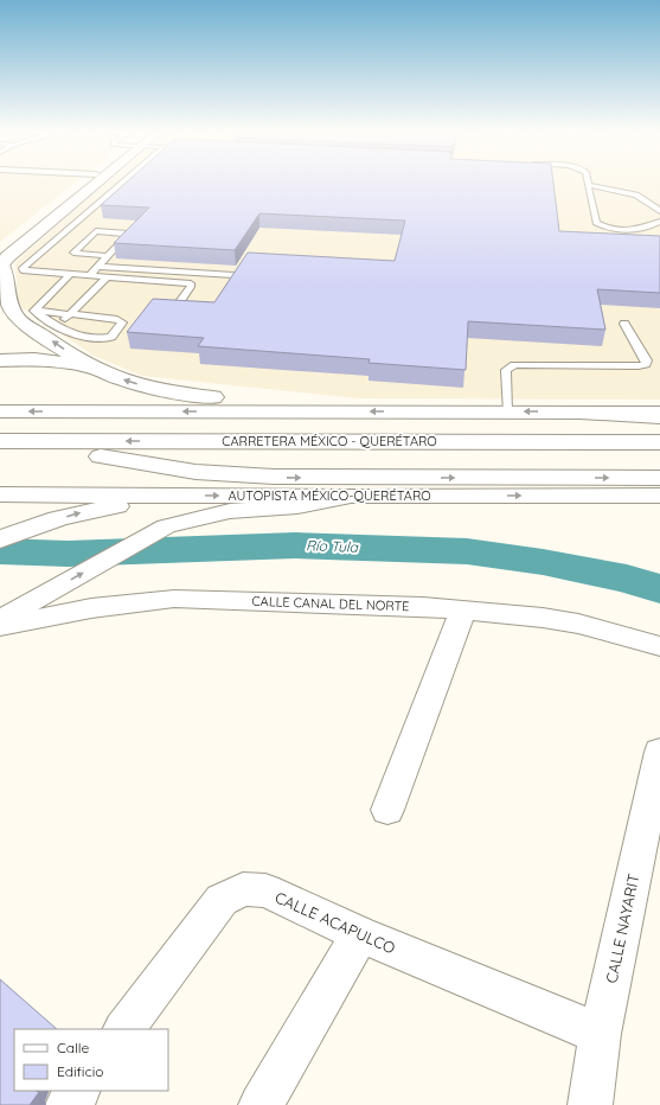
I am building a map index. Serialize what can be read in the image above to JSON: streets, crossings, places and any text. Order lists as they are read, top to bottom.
{
  "streets": {
    "main road": ["CARRETERA MÉXICO - QUERÉTARO", "AUTOPISTA MÉXICO-QUERÉTARO"],
    "street": ["CALLE CANAL DEL NORTE", "CALLE ACAPULCO", "CALLE NAYARIT"]
  },
  "crossings": [
    ["CALLE ACAPULCO", "CALLE NAYARIT"]
  ],
  "water": ["Río Tula"],
  "legend": ["Calle", "Edificio"]
}
